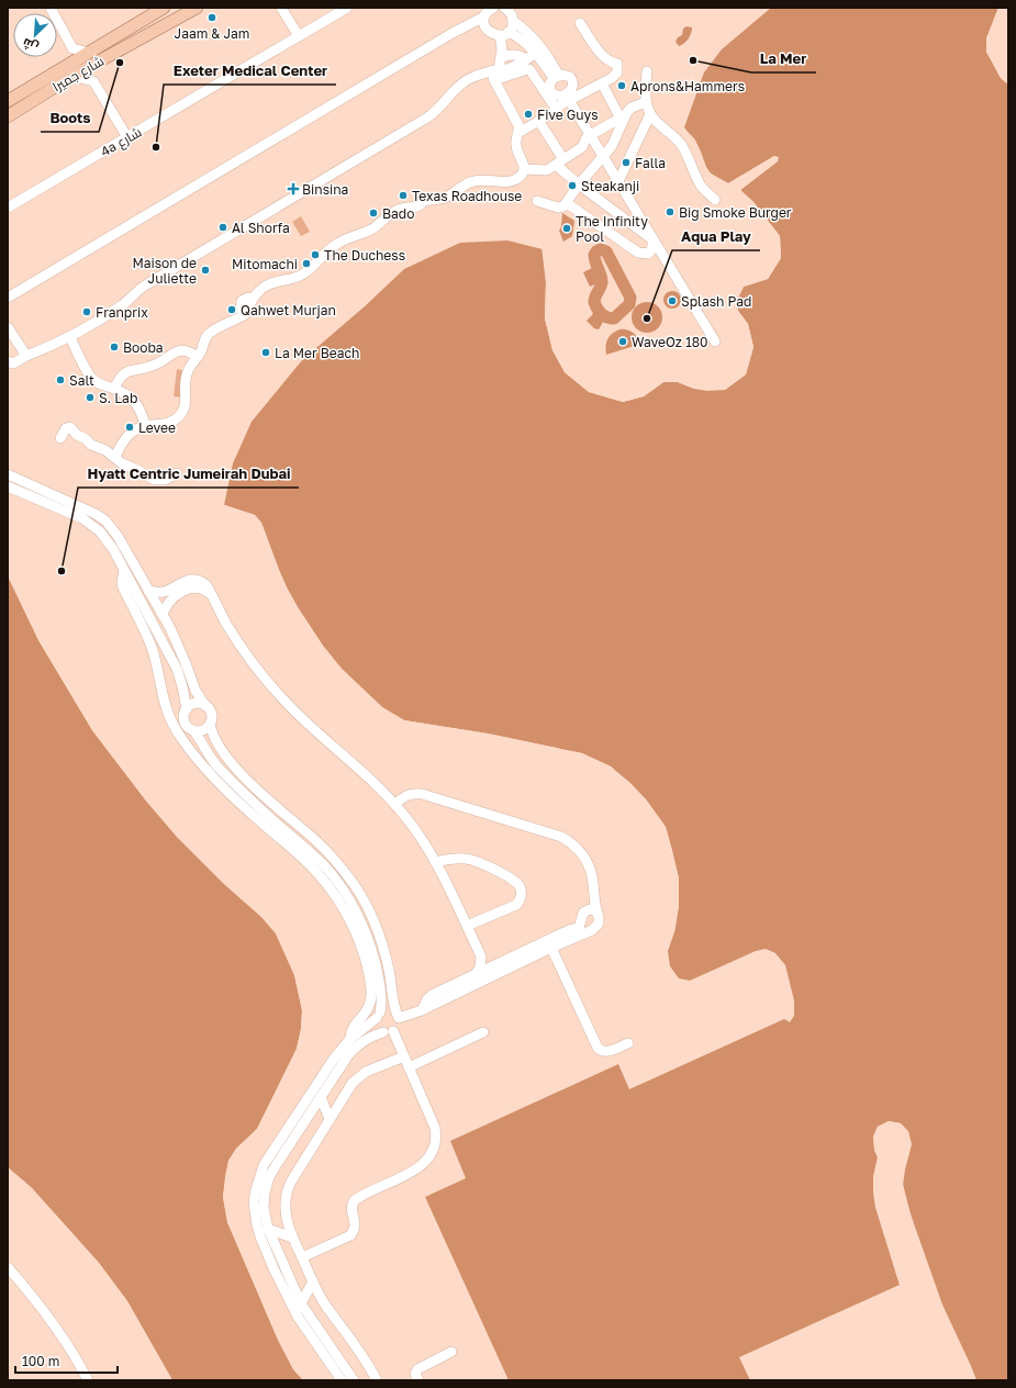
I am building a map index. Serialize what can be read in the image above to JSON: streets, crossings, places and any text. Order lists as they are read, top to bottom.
{
  "streets": {
    "main road": ["شارع جميرا"],
    "street": ["4a شارع"]
  },
  "places": {
    "other": [
      "Jaam & Jam",
      "La Mer",
      "Boots",
      "Aprons&Hammers",
      "Five Guys",
      "Exeter Medical Center",
      "Falla",
      "Steakanji",
      "Texas Roadhouse",
      "Big Smoke Burger",
      "Bado",
      "Al Shorfa",
      "The Infinity Pool",
      "The Duchess",
      "Mitomachi",
      "Maison de Juliette",
      "Splash Pad",
      "Qahwet Murjan",
      "Franprix",
      "Aqua Play",
      "WaveOz 180",
      "Booba",
      "La Mer Beach",
      "Salt",
      "S. Lab",
      "Levee",
      "Hyatt Centric Jumeirah Dubai"
    ],
    "health": ["Binsina"]
  },
  "scale_bar": "100 m",
  "north": "bottom left"
}
